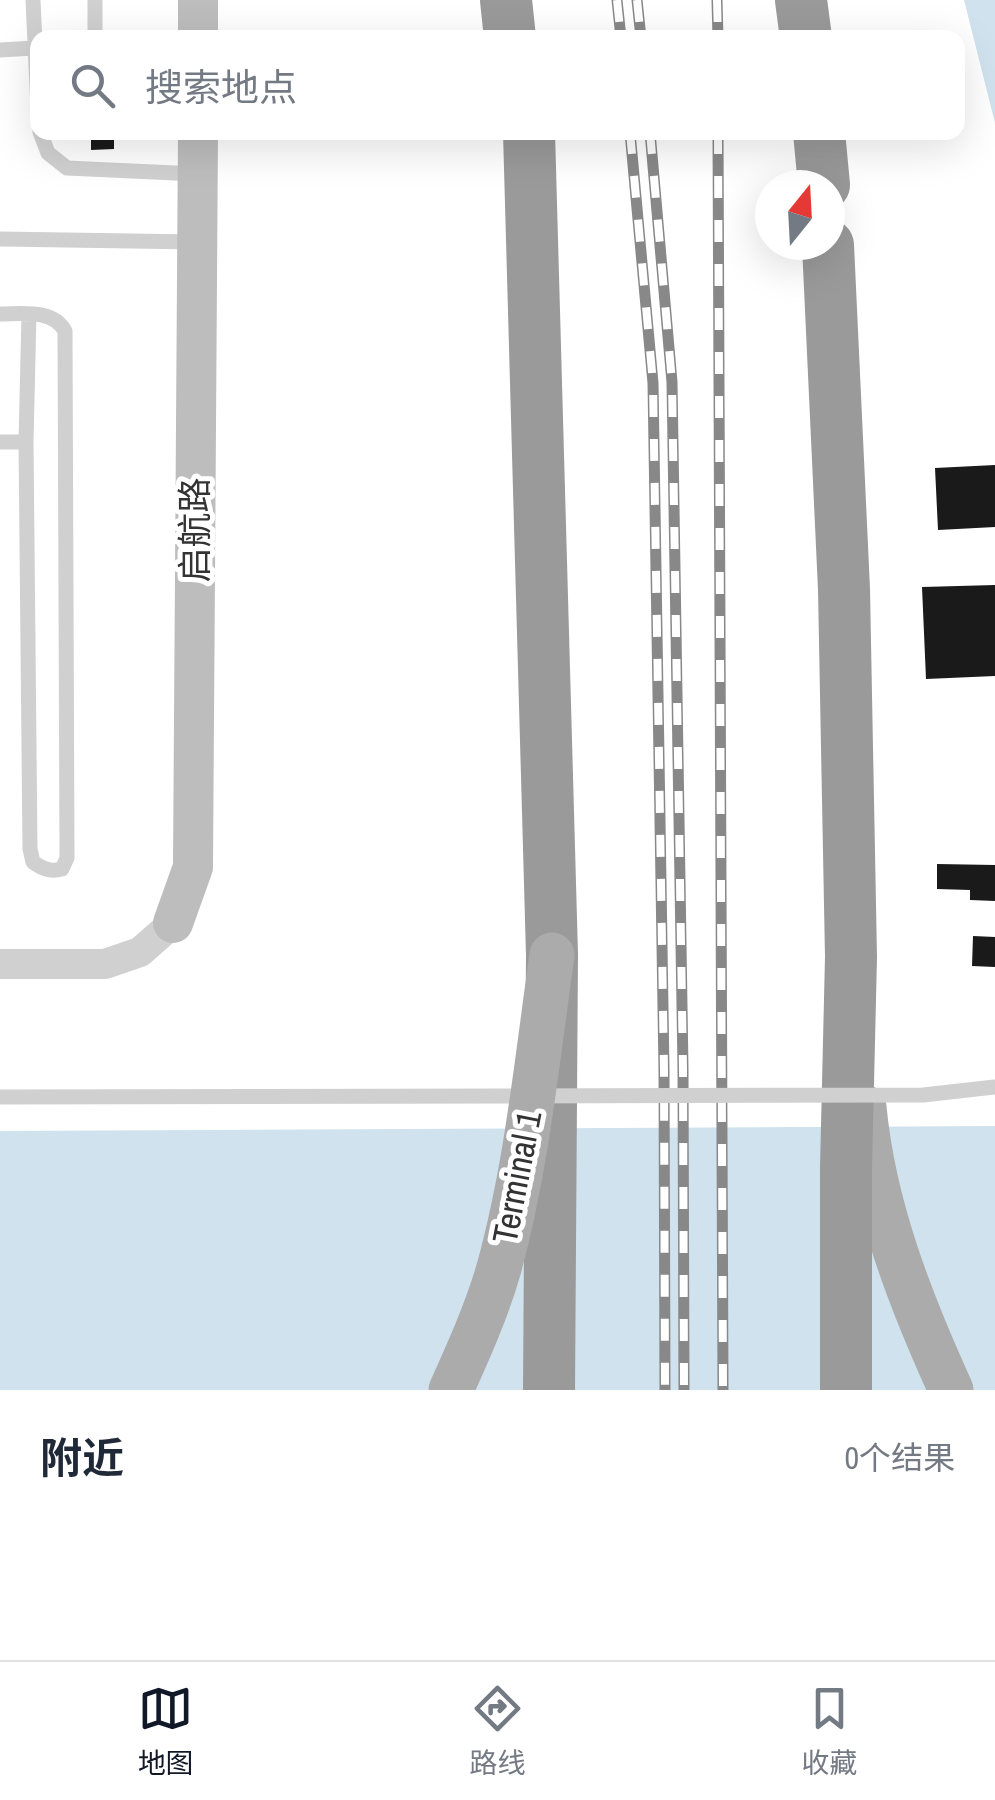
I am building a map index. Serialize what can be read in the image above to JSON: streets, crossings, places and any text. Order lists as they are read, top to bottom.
{
  "streets": {
    "main road": ["Terminal 1"],
    "street": ["启航路"]
  },
  "north": "top",
  "page": {
    "search": "搜索地点",
    "heading": ["附近", "0个结果"],
    "nav": ["地图", "路线", "收藏"]
  }
}
